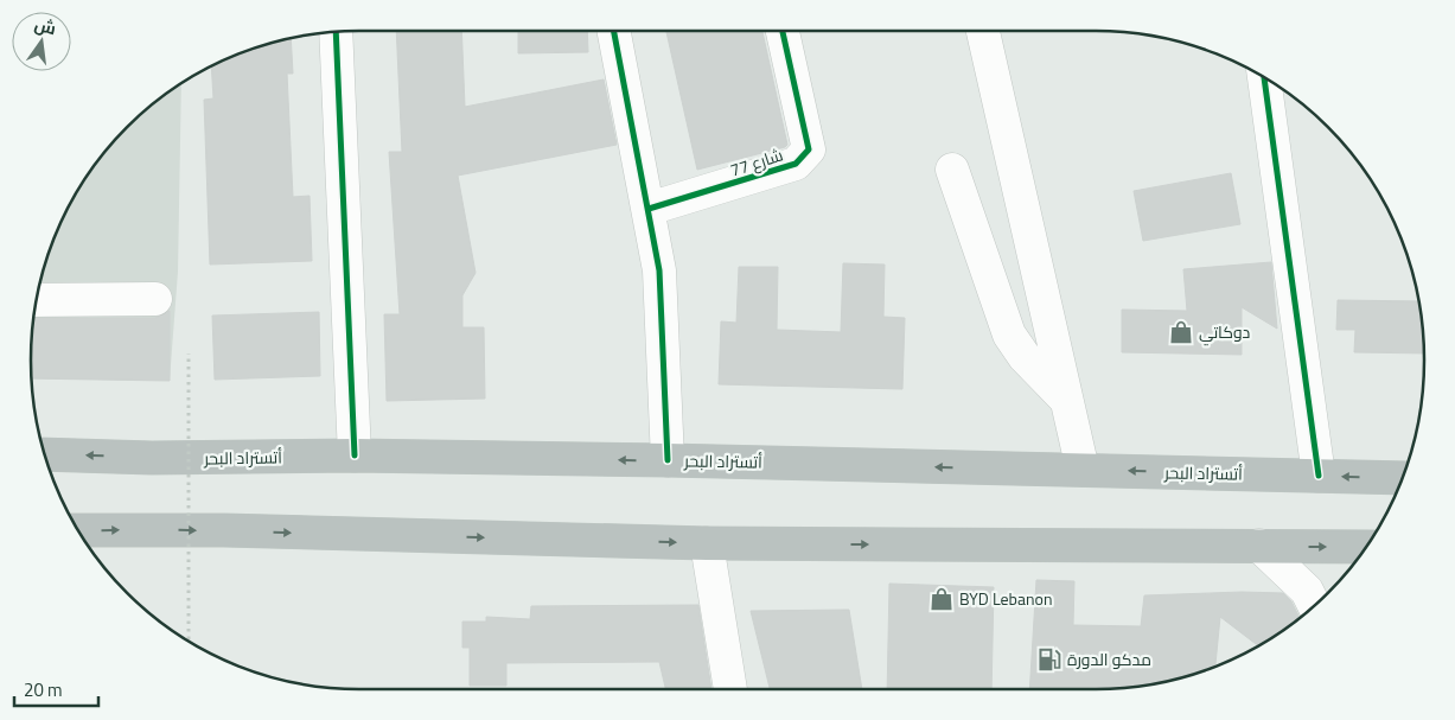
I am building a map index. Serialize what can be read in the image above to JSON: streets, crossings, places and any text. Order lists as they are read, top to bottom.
{
  "streets": {
    "highway": ["أتستراد البحر"],
    "street": ["شارع 77"]
  },
  "places": {
    "shop": ["دوكاتي", "BYD Lebanon"],
    "fuel station": ["مدكو الدورة"]
  },
  "scale_bar": "20 m",
  "north": "top"
}
